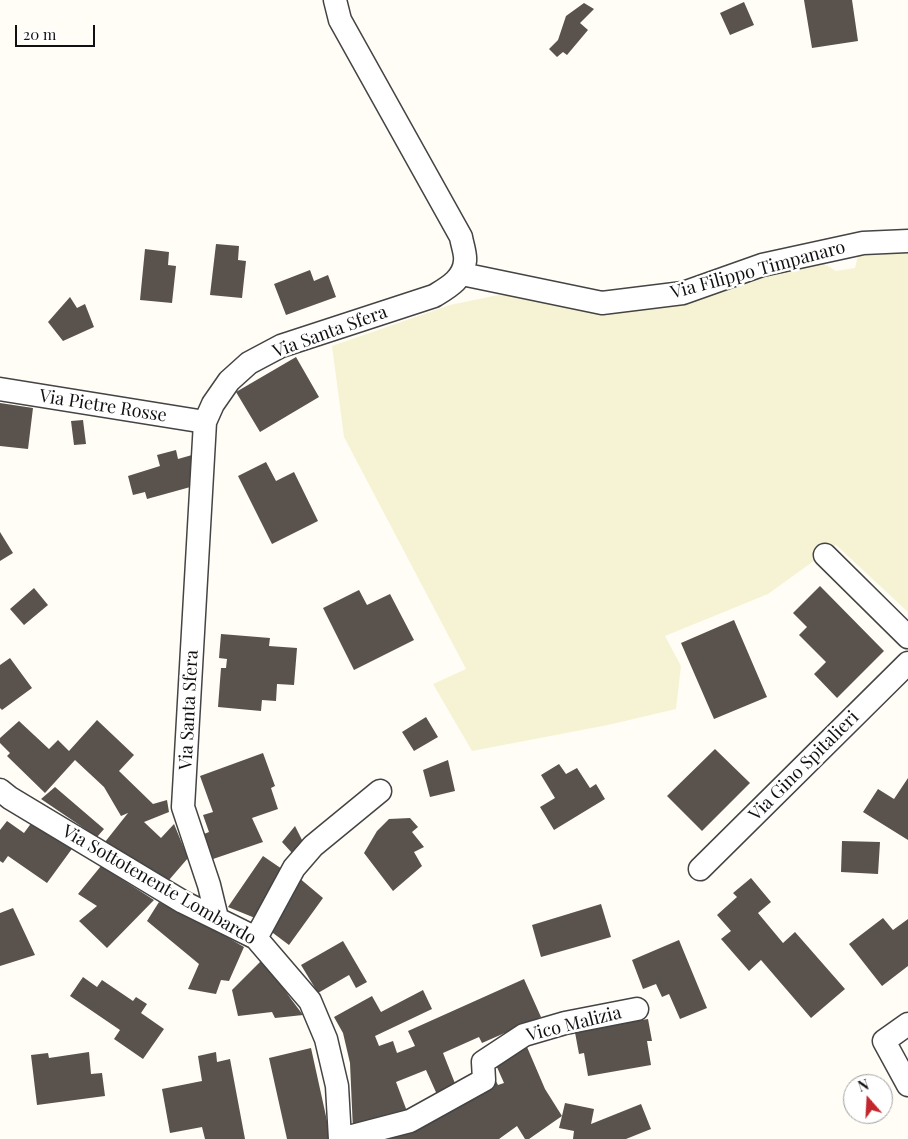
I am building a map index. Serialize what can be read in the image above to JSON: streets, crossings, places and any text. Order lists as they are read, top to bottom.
{
  "streets": {
    "street": [
      "Via Filippo Timpanaro",
      "Via Santa Sfera",
      "Via Pietre Rosse",
      "Via Gino Spitalieri",
      "Via Sottotenente Lombardo",
      "Vico Malizia"
    ]
  },
  "crossings": [
    ["Via Filippo Timpanaro", "Via Santa Sfera"],
    ["Via Santa Sfera", "Via Pietre Rosse"],
    ["Via Santa Sfera", "Via Sottotenente Lombardo"],
    ["Via Sottotenente Lombardo", "Vico Malizia"]
  ],
  "scale_bar": "20 m",
  "north": "top"
}
